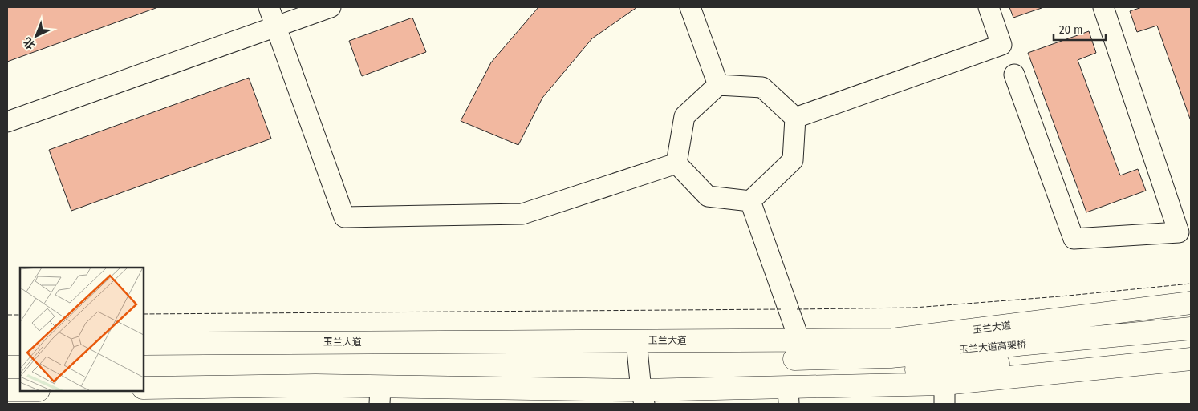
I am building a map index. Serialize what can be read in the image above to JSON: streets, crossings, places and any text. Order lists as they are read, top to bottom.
{
  "streets": {
    "main road": ["玉兰大道", "玉兰大道高架桥"]
  },
  "crossings": [
    ["玉兰大道", "玉兰大道高架桥"]
  ],
  "scale_bar": "20 m",
  "north": "bottom left"
}
